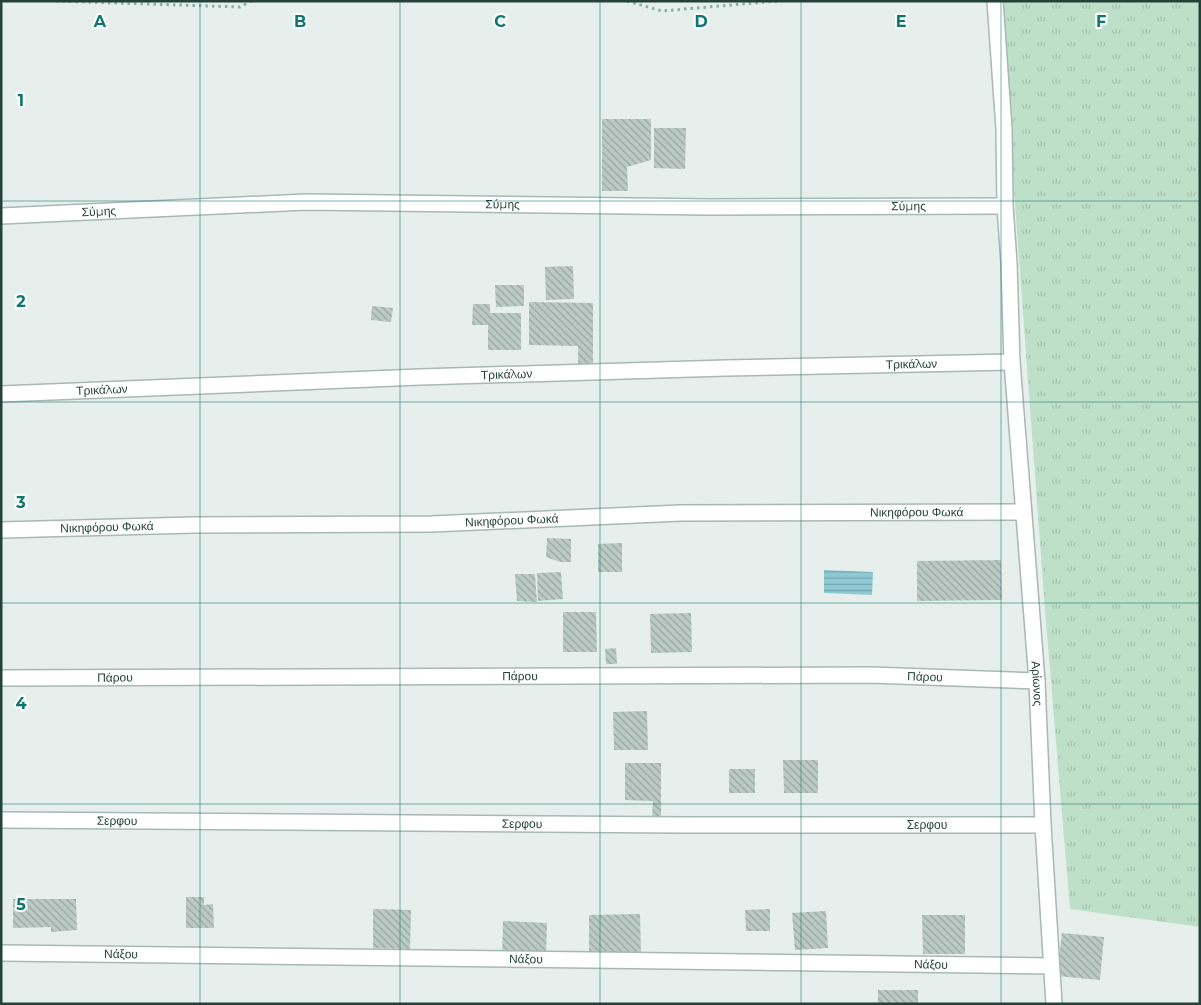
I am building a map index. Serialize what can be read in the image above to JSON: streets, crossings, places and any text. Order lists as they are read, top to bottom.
{
  "streets": {
    "street": [
      "Σύμης",
      "Τρικάλων",
      "Νικηφόρου Φωκά",
      "Πάρου",
      "Αρίωνος",
      "Σερφου",
      "Νάξου"
    ]
  },
  "crossings": [
    ["Σύμης", "Αρίωνος"],
    ["Τρικάλων", "Αρίωνος"],
    ["Νικηφόρου Φωκά", "Αρίωνος"],
    ["Πάρου", "Αρίωνος"],
    ["Αρίωνος", "Σερφου"],
    ["Αρίωνος", "Νάξου"]
  ],
  "grid": {
    "columns": [
      "A",
      "B",
      "C",
      "D",
      "E",
      "F"
    ],
    "rows": [
      "1",
      "2",
      "3",
      "4",
      "5"
    ]
  }
}
